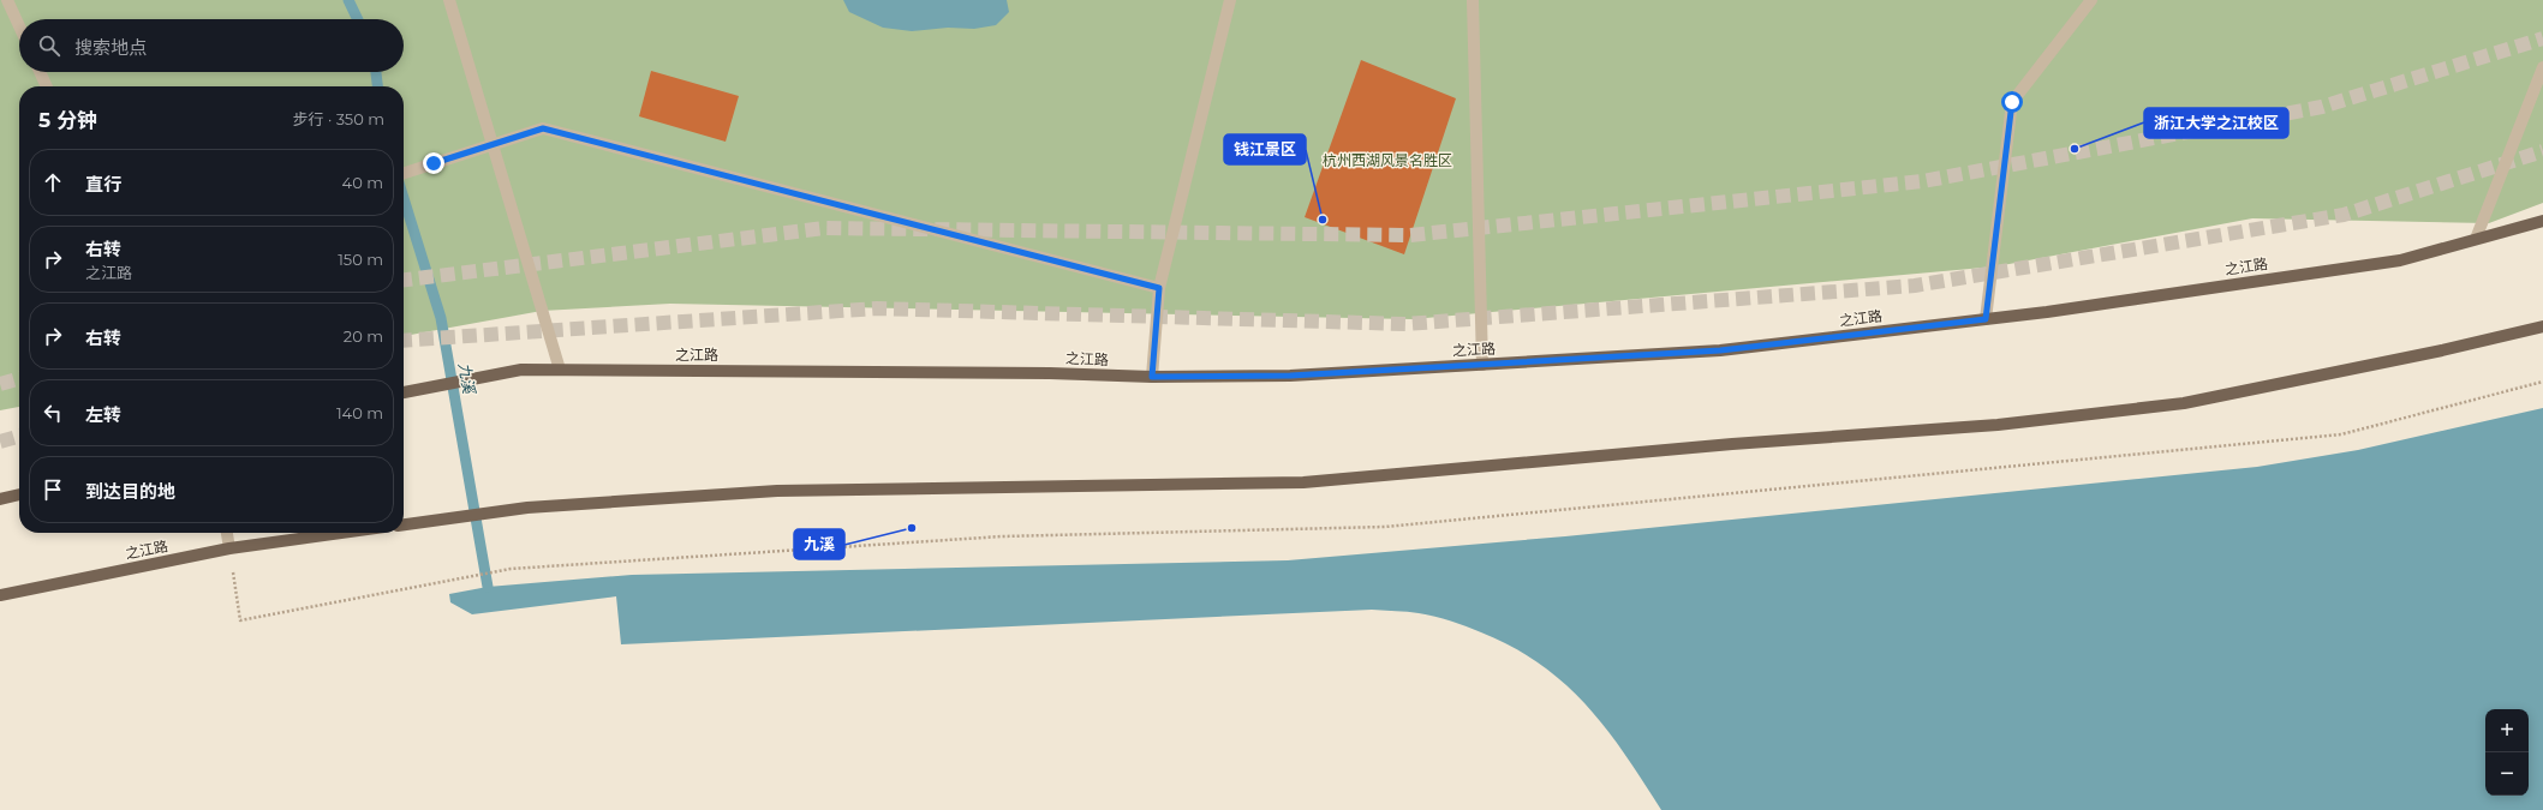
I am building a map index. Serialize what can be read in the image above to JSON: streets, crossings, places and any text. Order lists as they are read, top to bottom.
{
  "streets": {
    "main road": ["之江路"]
  },
  "water": ["九溪"],
  "parks": ["杭州西湖风景名胜区"],
  "places": ["浙江大学之江校区", "钱江景区", "九溪"],
  "page": {
    "search": "搜索地点",
    "heading": ["5 分钟", "步行 · 350 m"],
    "list": [
      ["直行", "40 m"],
      ["右转", "之江路", "150 m"],
      ["右转", "20 m"],
      ["左转", "140 m"],
      "到达目的地"
    ],
    "map_buttons": ["+", "−"]
  }
}
